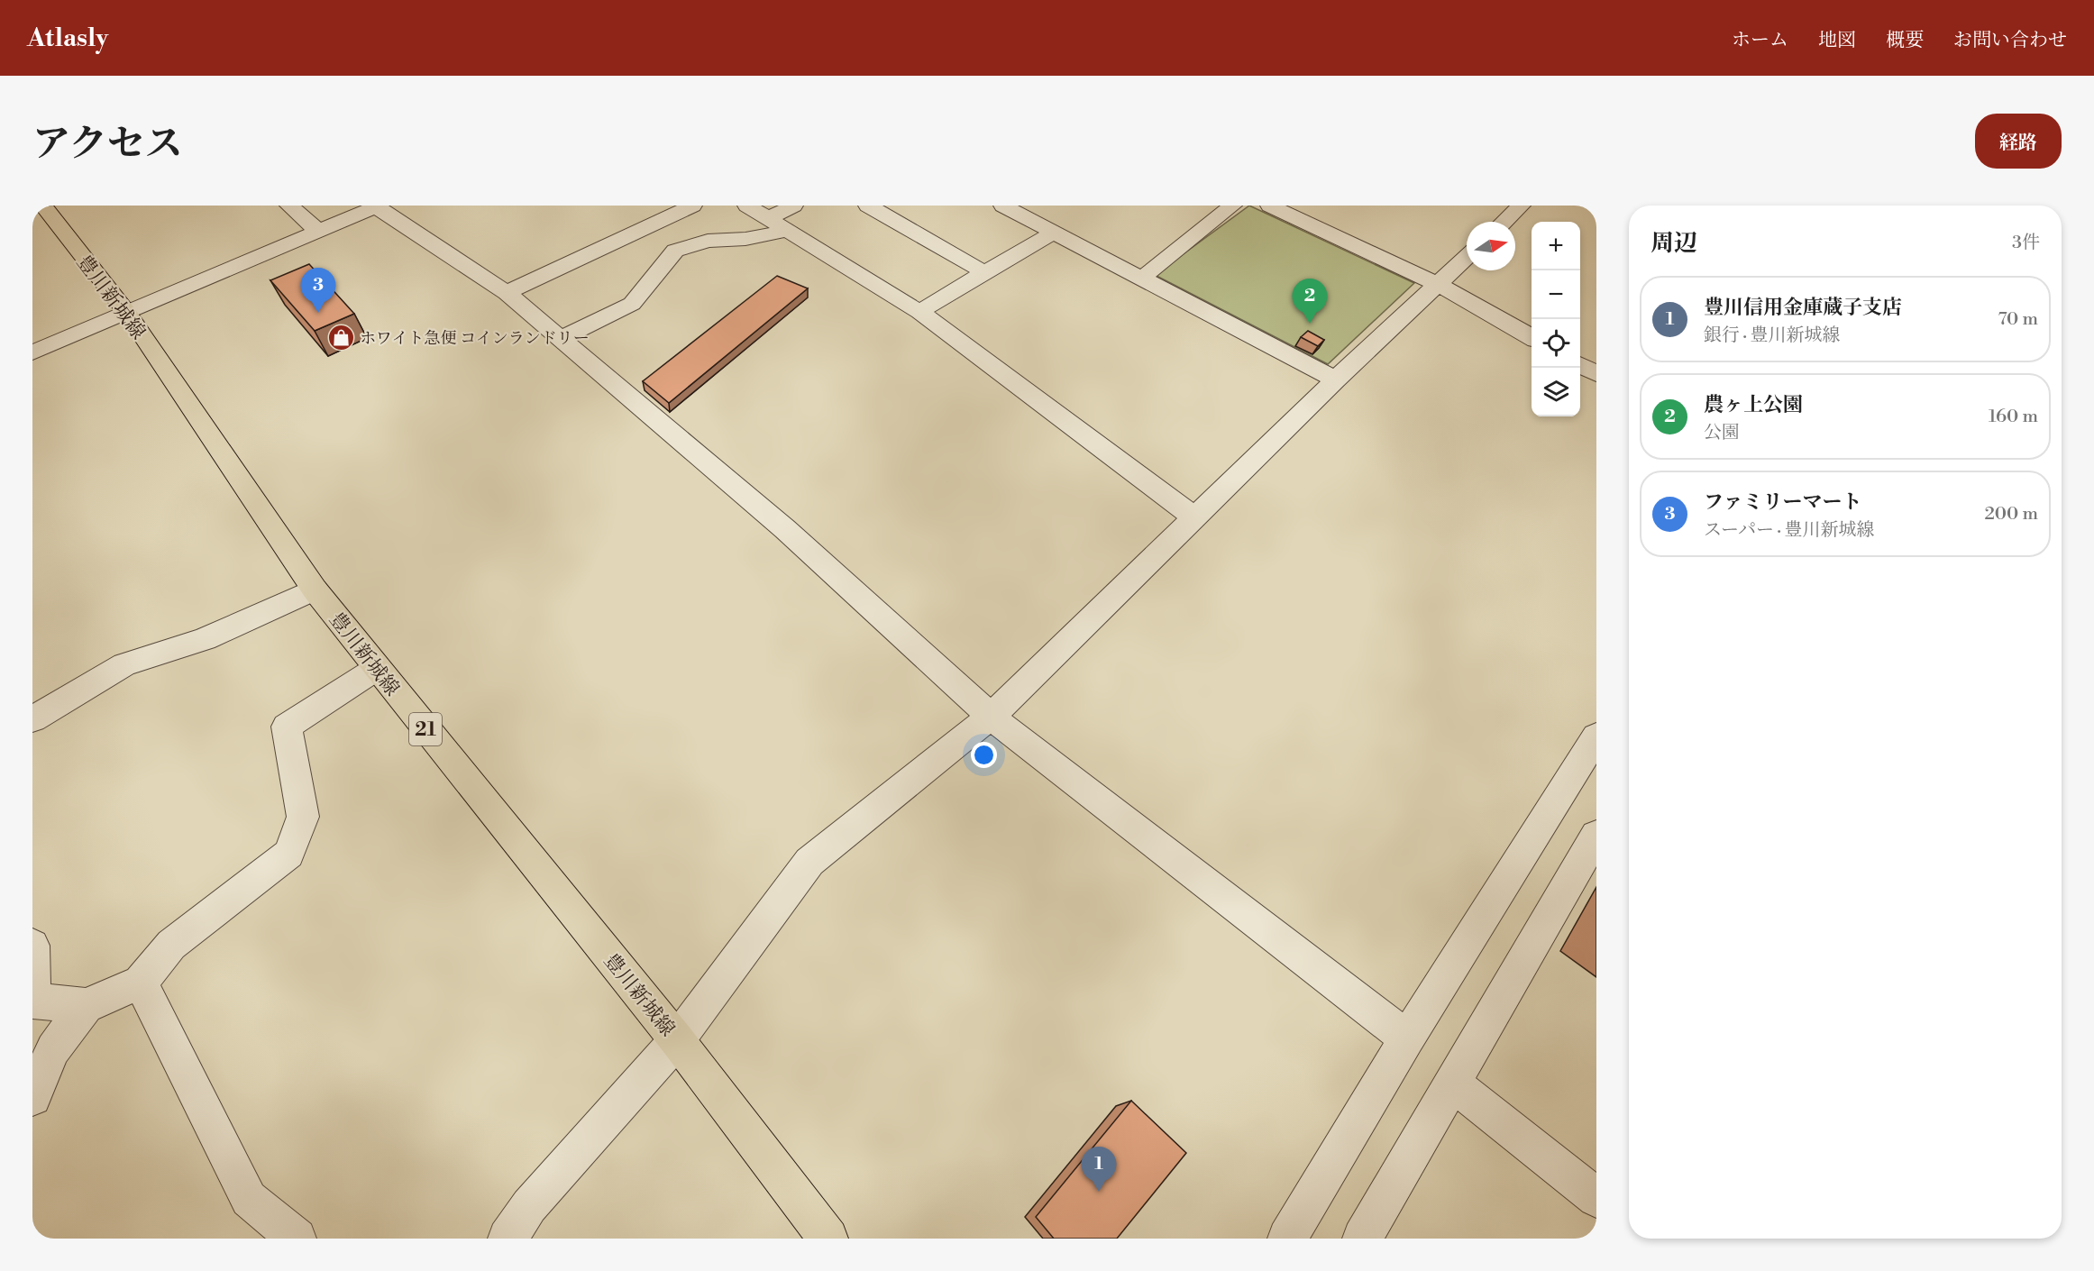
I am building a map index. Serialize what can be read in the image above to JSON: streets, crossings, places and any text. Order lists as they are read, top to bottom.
{
  "streets": {
    "main road": ["豊川新城線", "21"]
  },
  "places": {
    "shop": ["ホワイト急便 コインランドリー"]
  },
  "north": "right",
  "page": {
    "header": "Atlasly",
    "nav": [
      "ホーム",
      "地図",
      "概要",
      "お問い合わせ"
    ],
    "title": "アクセス",
    "buttons": "経路",
    "heading": ["周辺", "3件"],
    "map_buttons": ["+", "−"],
    "pins": ["3", "2", "1"],
    "list": [
      {
        "mark": "1",
        "name": "豊川信用金庫蔵子支店",
        "note": "銀行 · 豊川新城線",
        "value": "70 m"
      },
      {
        "mark": "2",
        "name": "農ヶ上公園",
        "note": "公園",
        "value": "160 m"
      },
      {
        "mark": "3",
        "name": "ファミリーマート",
        "note": "スーパー · 豊川新城線",
        "value": "200 m"
      }
    ]
  }
}
